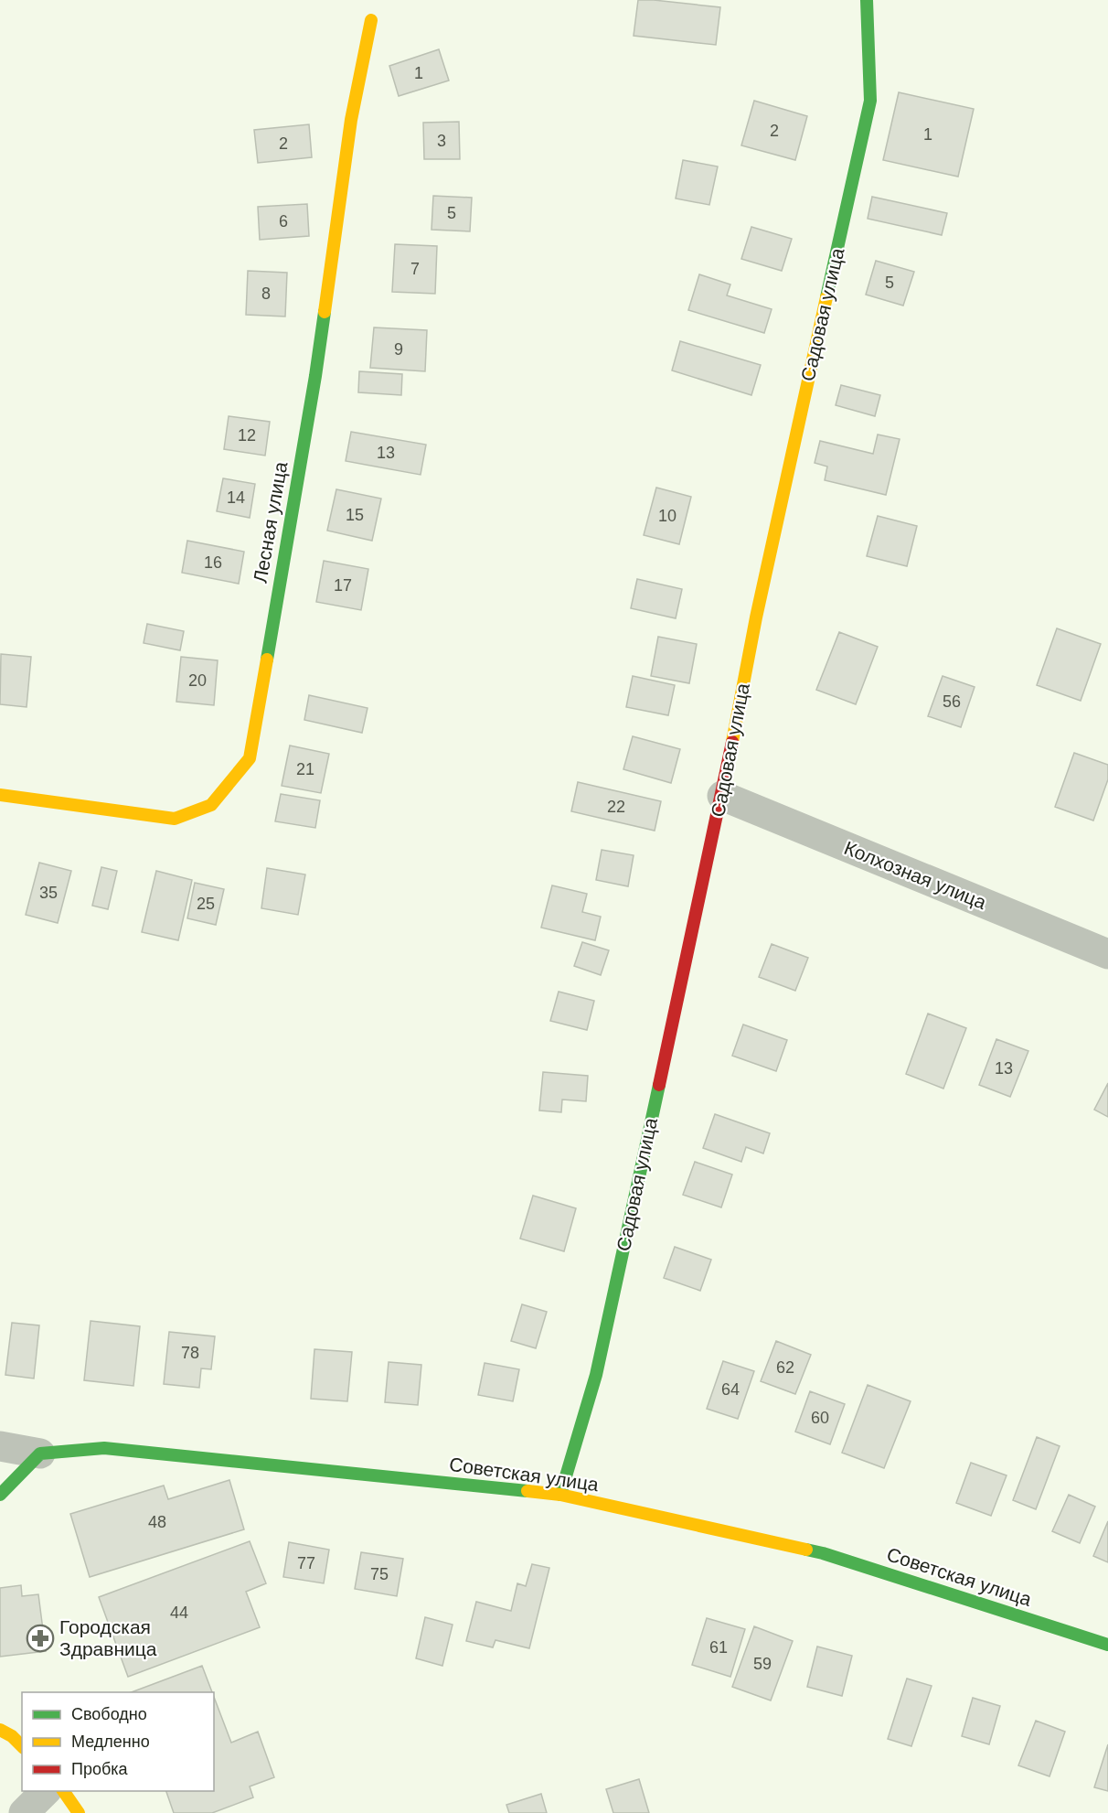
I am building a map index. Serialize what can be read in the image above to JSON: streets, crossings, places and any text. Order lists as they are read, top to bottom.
{
  "streets": {
    "street": [
      "Садовая улица",
      "Лесная улица",
      "Колхозная улица",
      "Советская улица"
    ]
  },
  "crossings": [
    ["Садовая улица", "Колхозная улица"],
    ["Садовая улица", "Советская улица"]
  ],
  "places": {
    "pharmacy": ["Городская Здравница"]
  },
  "house_numbers": [
    "1",
    "2",
    "1",
    "3",
    "2",
    "5",
    "6",
    "7",
    "5",
    "8",
    "9",
    "12",
    "13",
    "14",
    "15",
    "10",
    "16",
    "17",
    "20",
    "56",
    "21",
    "22",
    "35",
    "25",
    "13",
    "78",
    "62",
    "64",
    "60",
    "48",
    "77",
    "75",
    "44",
    "61",
    "59"
  ],
  "legend": ["Свободно", "Медленно", "Пробка"]
}
